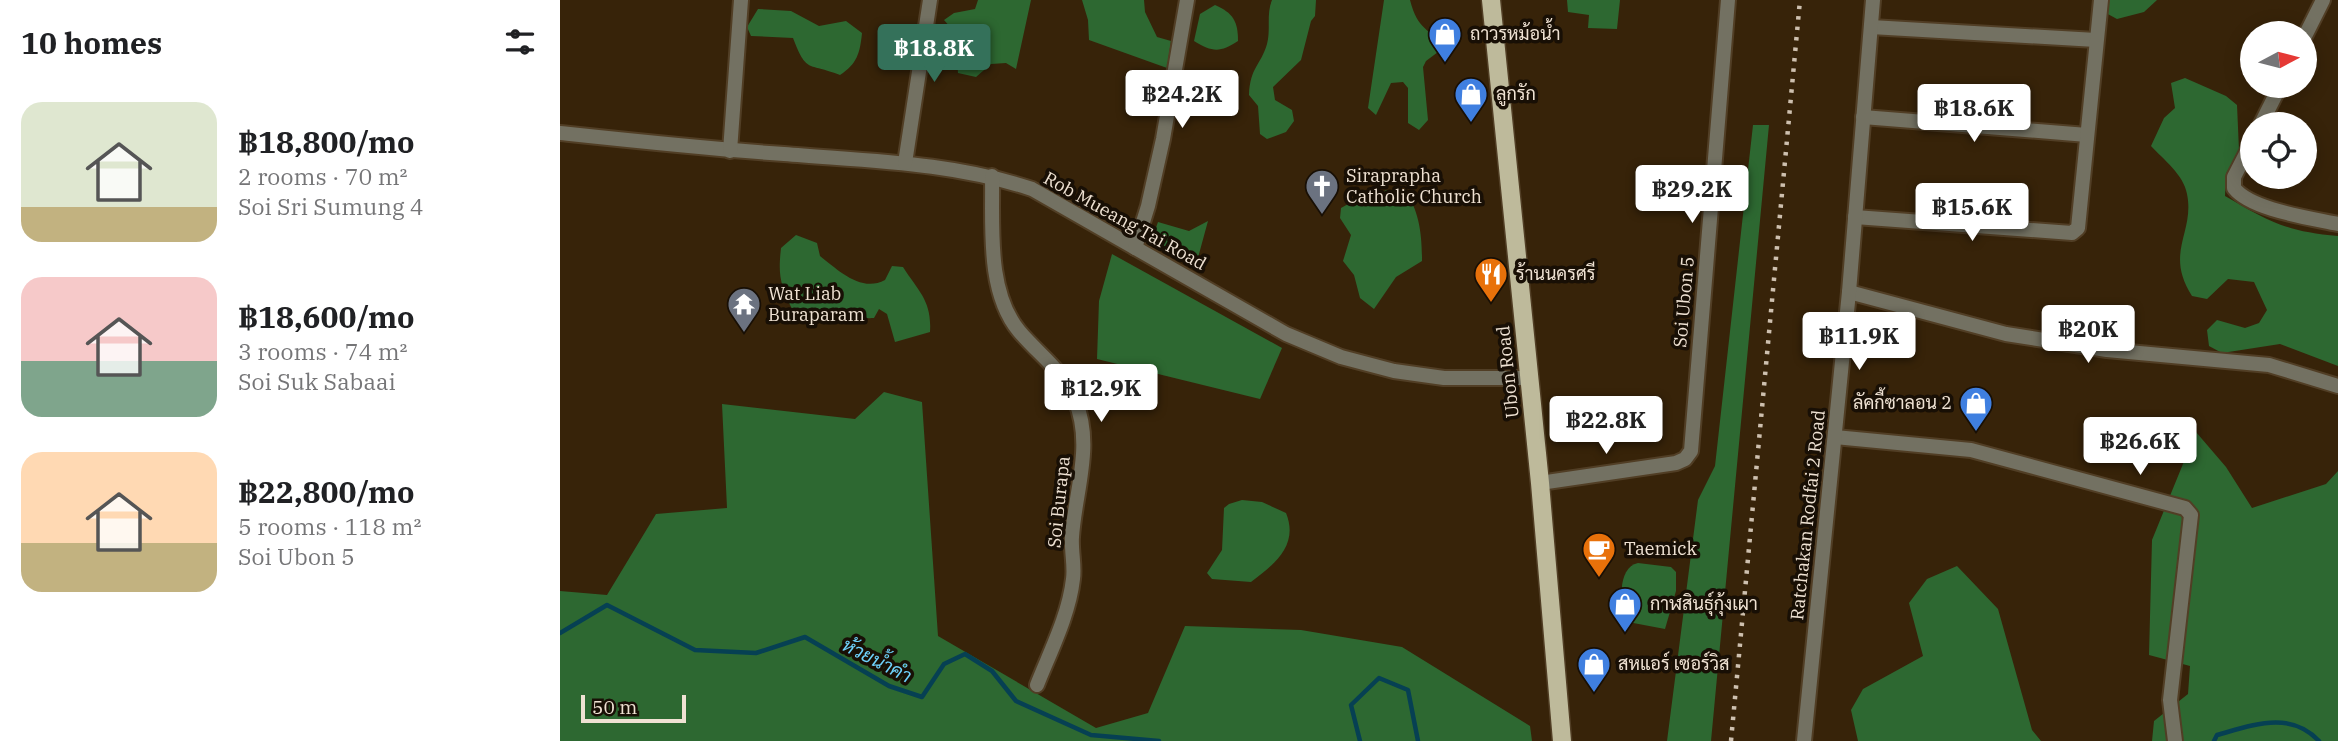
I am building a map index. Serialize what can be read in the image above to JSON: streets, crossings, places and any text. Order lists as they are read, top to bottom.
{
  "streets": {
    "main road": ["Ubon Road"],
    "street": [
      "Rob Mueang Tai Road",
      "Soi Ubon 5",
      "Soi Burapa",
      "Ratchakan Rodfai 2 Road"
    ]
  },
  "crossings": [
    ["Rob Mueang Tai Road", "Ubon Road"],
    ["Rob Mueang Tai Road", "Soi Burapa"],
    ["Soi Ubon 5", "Ubon Road"]
  ],
  "water": ["ห้วยน้ำคำ"],
  "places": {
    "shop": [
      "ถาวรหม้อน้ำ",
      "ลูกรัก",
      "ลัคกี้ซาลอน 2",
      "กาฬสินธุ์กุ้งเผา",
      "สหแอร์ เซอร์วิส"
    ],
    "church": ["Siraprapha Catholic Church"],
    "restaurant": ["ร้านนครศรี"],
    "temple": ["Wat Liab Buraparam"],
    "cafe": ["Taemick"]
  },
  "scale_bar": "50 m",
  "north": "right",
  "page": {
    "heading": "10 homes",
    "price": [
      "฿18.8K",
      "฿24.2K",
      "฿18.6K",
      "฿29.2K",
      "฿15.6K",
      "฿20K",
      "฿11.9K",
      "฿12.9K",
      "฿22.8K",
      "฿26.6K"
    ],
    "list": [
      {
        "name": "฿18,800/mo",
        "note": "2 rooms · 70 m² · Soi Sri Sumung 4"
      },
      {
        "name": "฿18,600/mo",
        "note": "3 rooms · 74 m² · Soi Suk Sabaai"
      },
      {
        "name": "฿22,800/mo",
        "note": "5 rooms · 118 m² · Soi Ubon 5"
      }
    ],
    "scale": "50 m"
  }
}
